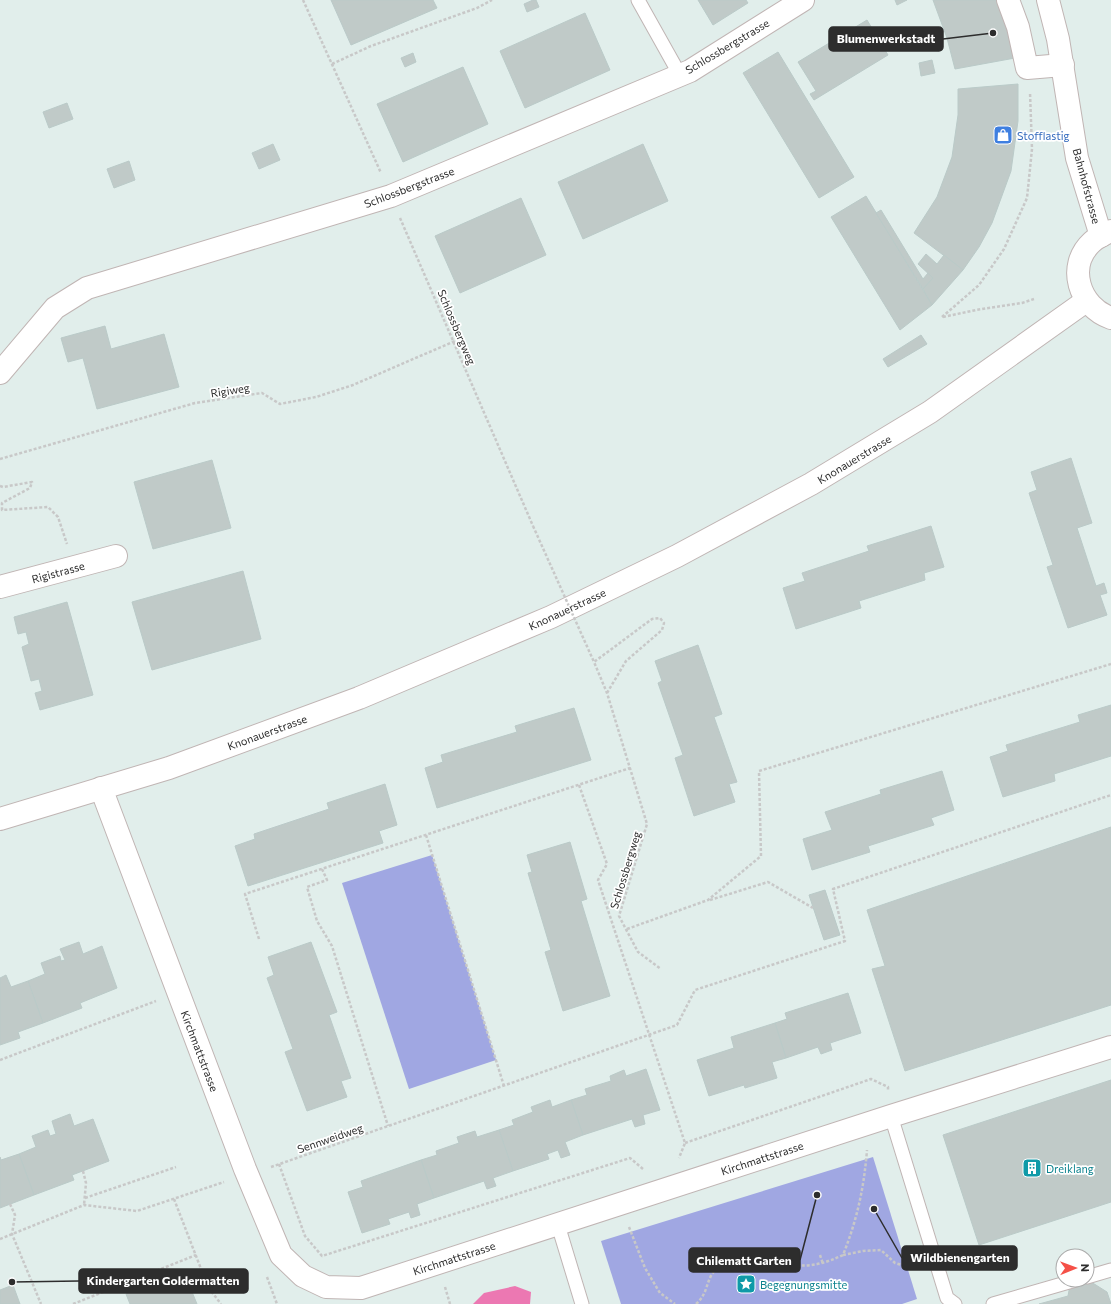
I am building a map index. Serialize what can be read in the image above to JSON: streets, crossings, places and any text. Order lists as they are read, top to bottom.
{
  "streets": {
    "street": [
      "Schlossbergstrasse",
      "Bahnhofstrasse",
      "Knonauerstrasse",
      "Rigistrasse",
      "Kirchmattstrasse"
    ],
    "path": ["Schlossbergweg", "Rigiweg", "Sennweidweg"]
  },
  "crossings": [
    ["Schlossbergstrasse", "Schlossbergweg"],
    ["Schlossbergweg", "Rigiweg"],
    ["Knonauerstrasse", "Kirchmattstrasse"],
    ["Kirchmattstrasse", "Sennweidweg"]
  ],
  "places": {
    "other": [
      "Blumenwerkstadt",
      "Chilematt Garten",
      "Wildbienengarten",
      "Kindergarten Goldermatten"
    ],
    "shop": ["Stofflastig"],
    "building": ["Dreiklang"],
    "place": ["Begegnungsmitte"]
  },
  "north": "right"
}
